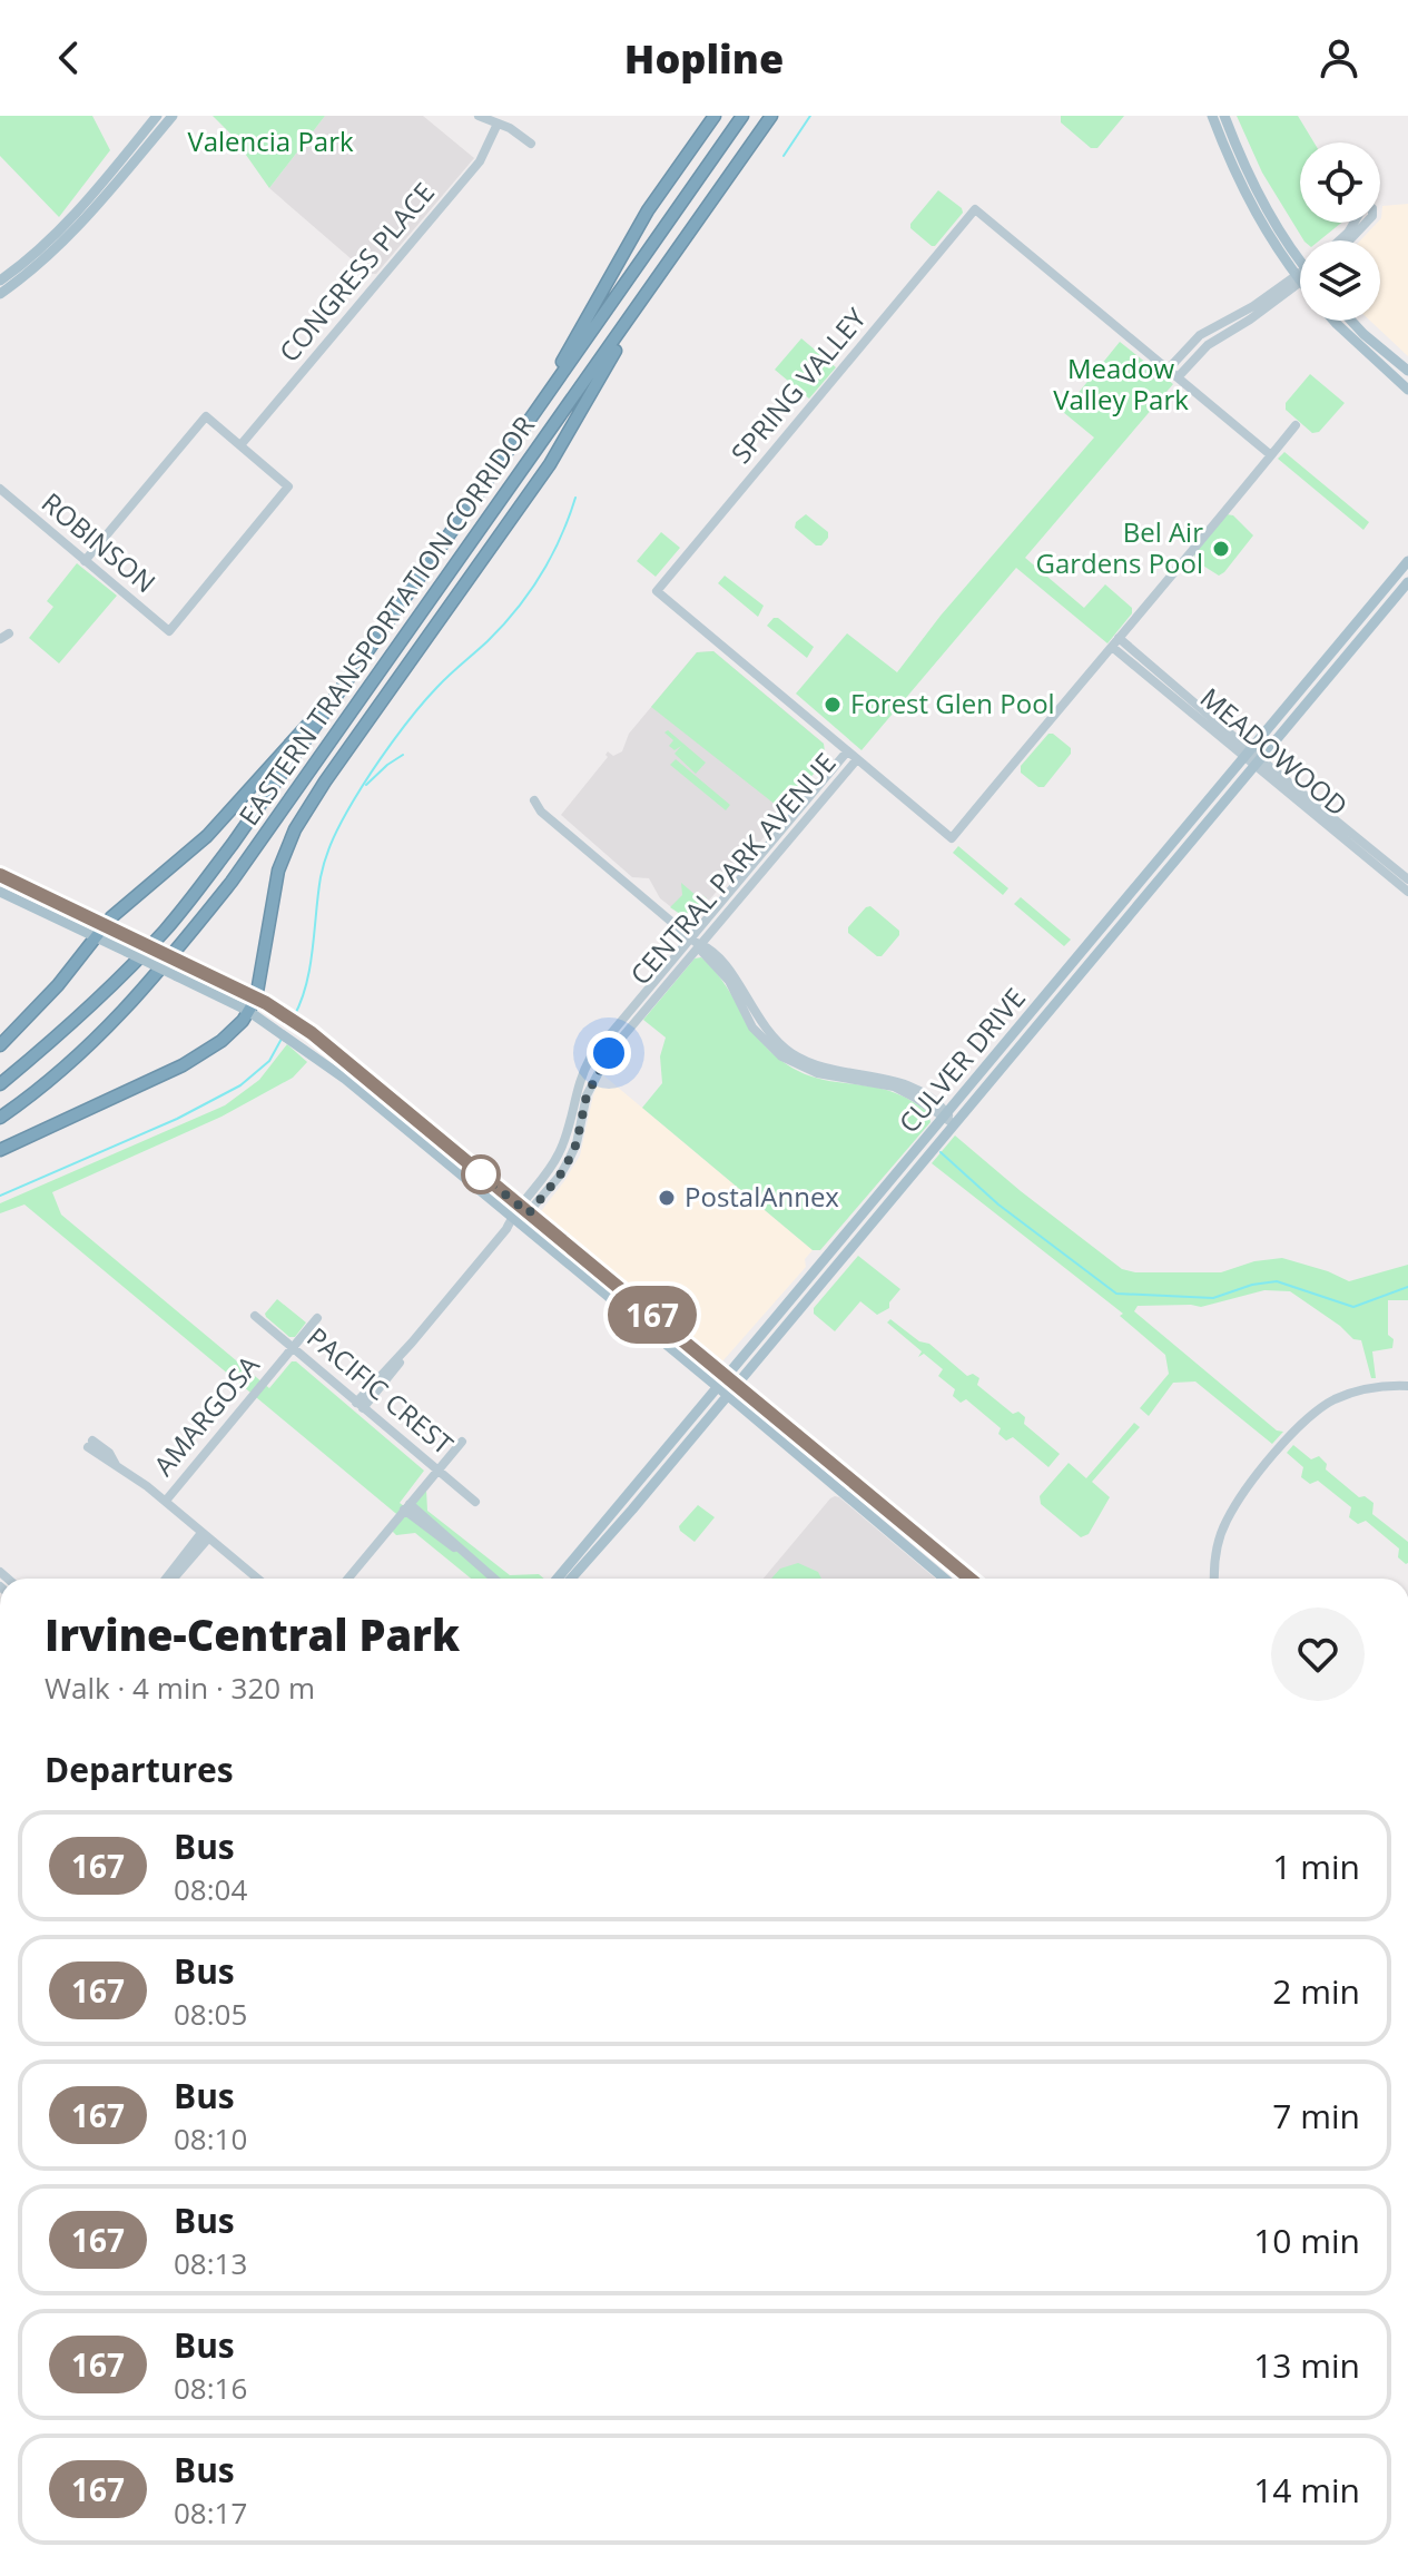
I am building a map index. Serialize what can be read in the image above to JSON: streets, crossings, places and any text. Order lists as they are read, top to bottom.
{
  "streets": {
    "highway": ["EASTERN TRANSPORTATION CORRIDOR"],
    "main road": ["CULVER DRIVE"],
    "street": [
      "CONGRESS PLACE",
      "SPRING VALLEY",
      "ROBINSON",
      "MEADOWOOD",
      "CENTRAL PARK AVENUE",
      "PACIFIC CREST",
      "AMARGOSA"
    ]
  },
  "crossings": [
    ["CONGRESS PLACE", "ROBINSON"],
    ["SPRING VALLEY", "CENTRAL PARK AVENUE"],
    ["MEADOWOOD", "CULVER DRIVE"],
    ["CENTRAL PARK AVENUE", "PACIFIC CREST"],
    ["PACIFIC CREST", "AMARGOSA"]
  ],
  "parks": ["Valencia Park", "Meadow Valley Park"],
  "places": ["Bel Air Gardens Pool", "Forest Glen Pool", "PostalAnnex"],
  "lines": ["bus line 167"],
  "page": {
    "header": "Hopline",
    "on_map": "167",
    "heading": [
      ["Irvine-Central Park", "Walk · 4 min · 320 m"],
      "Departures"
    ],
    "list": [
      {
        "mark": "167",
        "name": "Bus",
        "note": "08:04",
        "value": "1 min"
      },
      {
        "mark": "167",
        "name": "Bus",
        "note": "08:05",
        "value": "2 min"
      },
      {
        "mark": "167",
        "name": "Bus",
        "note": "08:10",
        "value": "7 min"
      },
      {
        "mark": "167",
        "name": "Bus",
        "note": "08:13",
        "value": "10 min"
      },
      {
        "mark": "167",
        "name": "Bus",
        "note": "08:16",
        "value": "13 min"
      },
      {
        "mark": "167",
        "name": "Bus",
        "note": "08:17",
        "value": "14 min"
      }
    ]
  }
}
